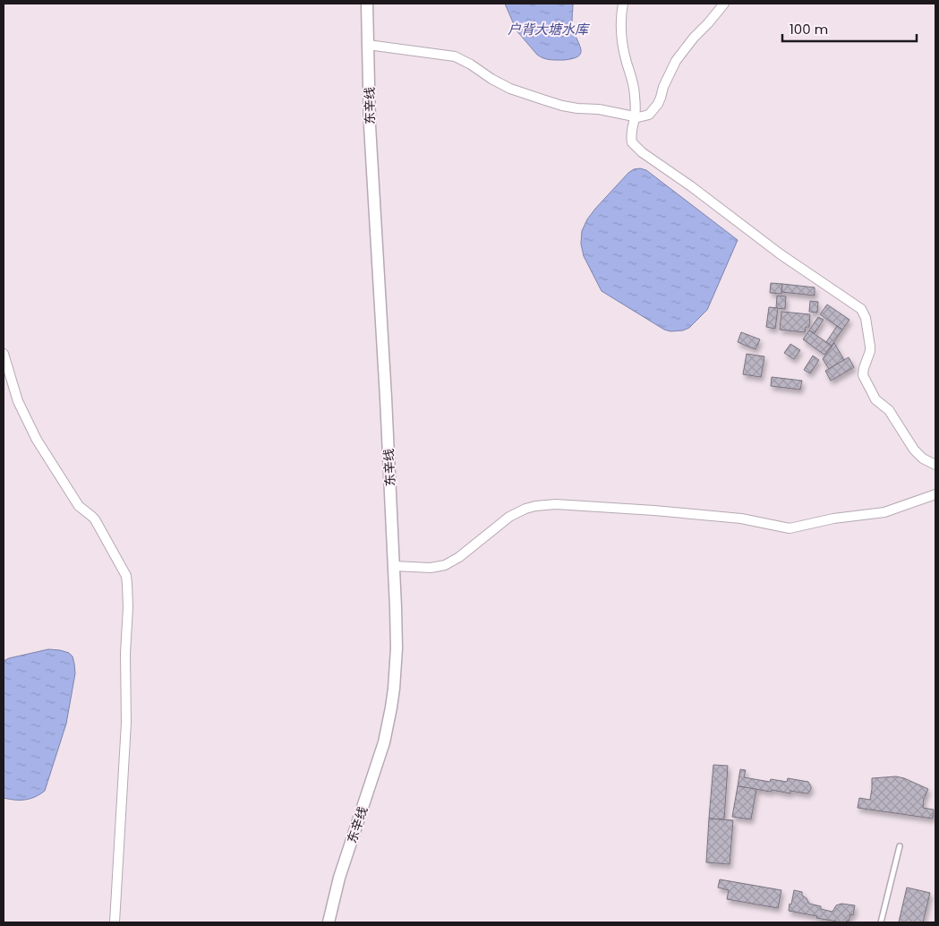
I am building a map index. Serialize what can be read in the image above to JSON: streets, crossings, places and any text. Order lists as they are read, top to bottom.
{
  "streets": {
    "street": ["东辛线"]
  },
  "water": ["户背大塘水库"],
  "scale_bar": "100 m"
}
